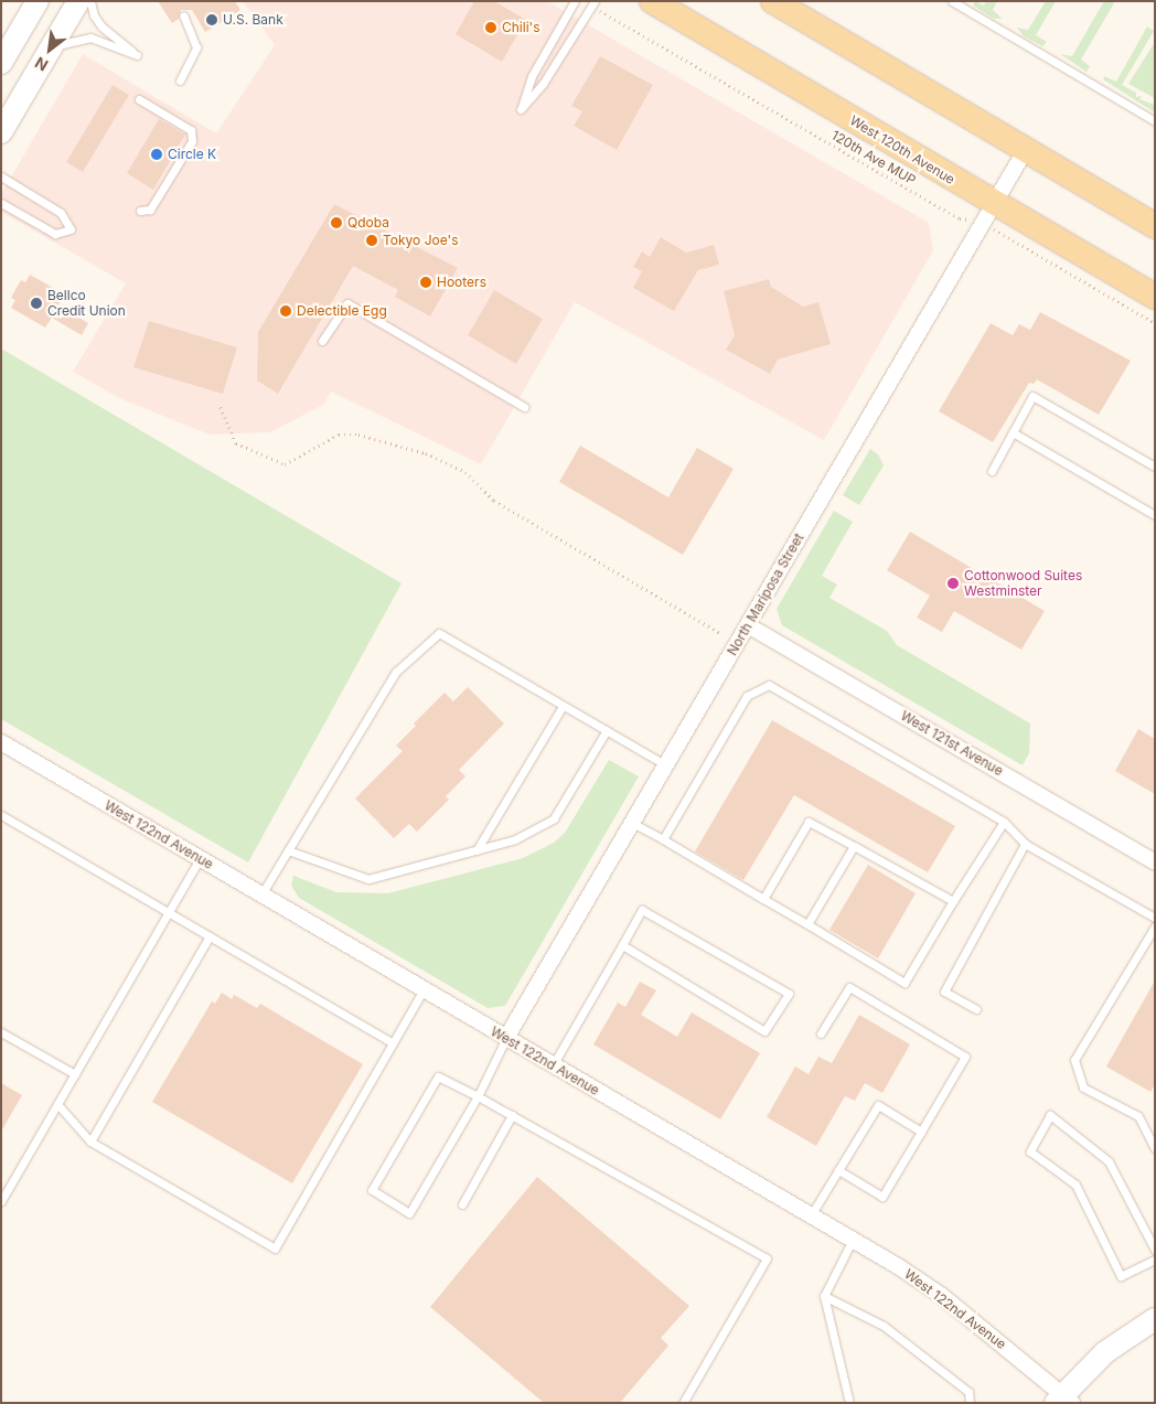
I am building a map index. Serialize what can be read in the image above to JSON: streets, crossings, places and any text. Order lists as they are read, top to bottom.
{
  "streets": {
    "main road": ["West 120th Avenue"],
    "street": ["North Mariposa Street", "West 121st Avenue", "West 122nd Avenue"],
    "path": ["120th Ave MUP"]
  },
  "crossings": [
    ["West 120th Avenue", "120th Ave MUP"],
    ["West 120th Avenue", "North Mariposa Street"],
    ["120th Ave MUP", "North Mariposa Street"],
    ["North Mariposa Street", "West 121st Avenue"],
    ["North Mariposa Street", "West 122nd Avenue"]
  ],
  "places": [
    "U.S. Bank",
    "Chili's",
    "Circle K",
    "Qdoba",
    "Tokyo Joe's",
    "Hooters",
    "Bellco Credit Union",
    "Delectible Egg",
    "Cottonwood Suites Westminster"
  ],
  "north": "bottom left"
}
